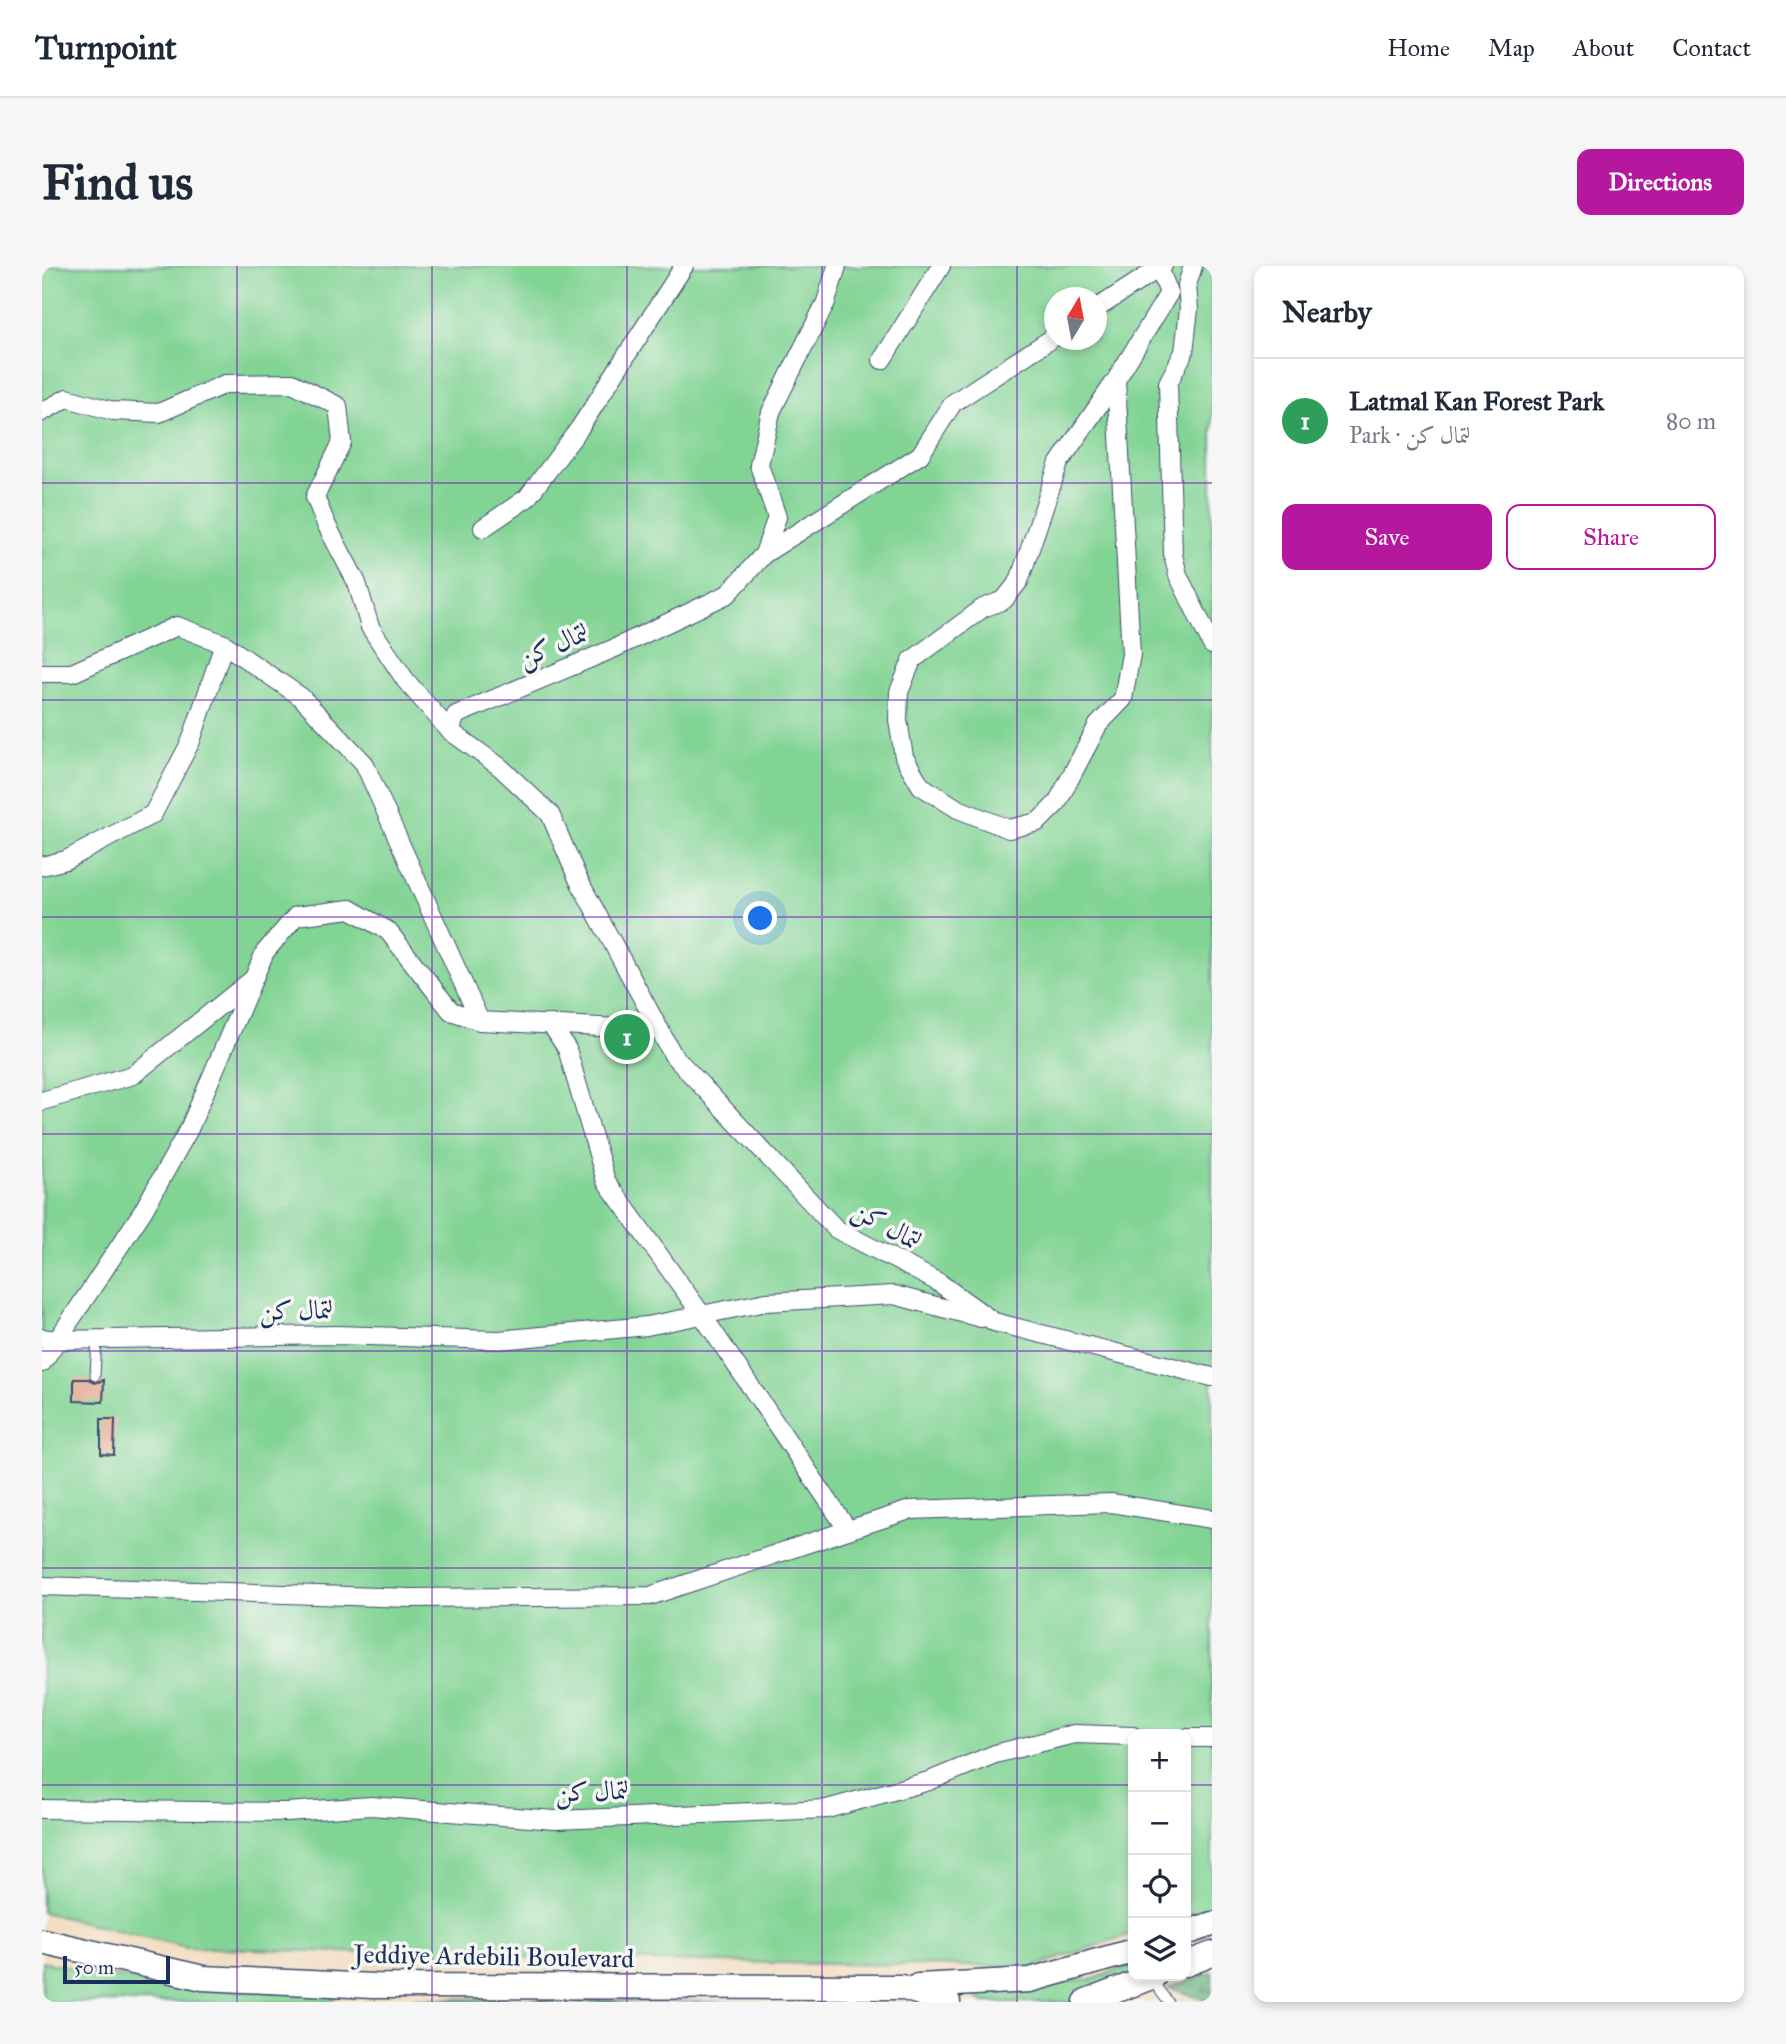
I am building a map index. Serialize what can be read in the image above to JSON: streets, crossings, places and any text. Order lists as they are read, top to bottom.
{
  "streets": {
    "main road": ["Jeddiye Ardebili Boulevard"],
    "street": ["لتمال کن"]
  },
  "scale_bar": "50 m",
  "north": "top",
  "page": {
    "header": "Turnpoint",
    "nav": [
      "Home",
      "Map",
      "About",
      "Contact"
    ],
    "buttons": [
      "Directions",
      ["Save", "Share"]
    ],
    "title": "Find us",
    "heading": "Nearby",
    "list": [
      {
        "mark": "1",
        "name": "Latmal Kan Forest Park",
        "note": "Park · لتمال کن",
        "value": "80 m"
      }
    ],
    "pins": "1",
    "map_buttons": ["+", "−"],
    "scale": "50 m"
  }
}
